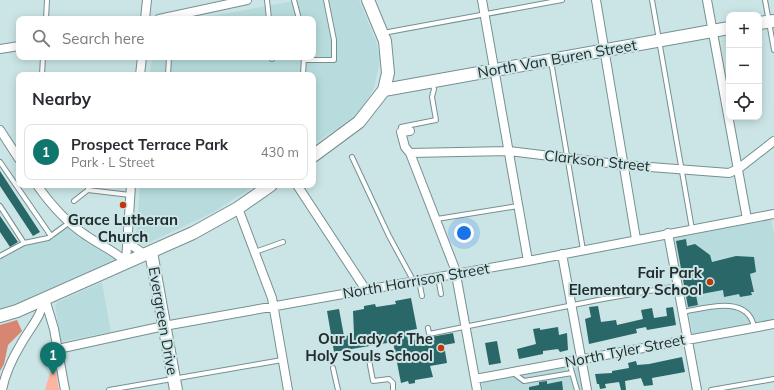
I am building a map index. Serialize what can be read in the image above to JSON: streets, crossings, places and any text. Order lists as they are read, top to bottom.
{
  "streets": {
    "street": [
      "North Van Buren Street",
      "Clarkson Street",
      "North Harrison Street",
      "Evergreen Drive",
      "North Tyler Street"
    ]
  },
  "crossings": [
    ["North Harrison Street", "Evergreen Drive"]
  ],
  "places": ["Grace Lutheran Church", "Fair Park Elementary School", "Our Lady of The Holy Souls School"],
  "page": {
    "map_buttons": ["+", "−"],
    "search": "Search here",
    "heading": "Nearby",
    "list": [
      {
        "mark": "1",
        "name": "Prospect Terrace Park",
        "note": "Park · L Street",
        "value": "430 m"
      }
    ],
    "pins": "1"
  }
}
